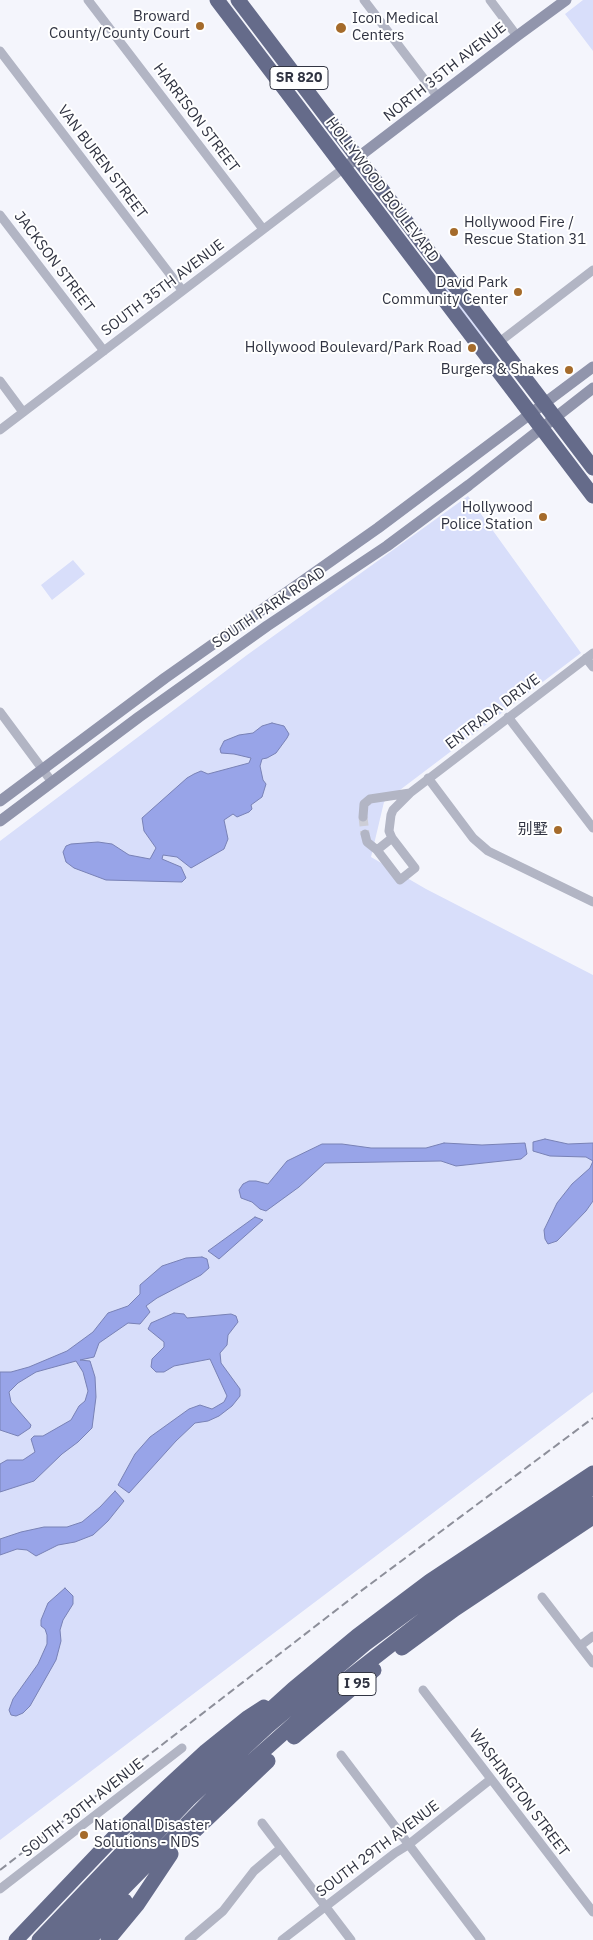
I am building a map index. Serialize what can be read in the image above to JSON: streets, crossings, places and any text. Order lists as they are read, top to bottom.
{
  "streets": {
    "highway": ["SR 820", "HOLLYWOOD BOULEVARD", "I 95"],
    "street": [
      "NORTH 35TH AVENUE",
      "HARRISON STREET",
      "VAN BUREN STREET",
      "JACKSON STREET",
      "SOUTH 35TH AVENUE",
      "SOUTH PARK ROAD",
      "ENTRADA DRIVE",
      "WASHINGTON STREET",
      "SOUTH 30TH AVENUE",
      "SOUTH 29TH AVENUE"
    ]
  },
  "crossings": [
    ["NORTH 35TH AVENUE", "HOLLYWOOD BOULEVARD"],
    ["NORTH 35TH AVENUE", "SOUTH 35TH AVENUE"],
    ["HARRISON STREET", "SOUTH 35TH AVENUE"],
    ["VAN BUREN STREET", "SOUTH 35TH AVENUE"],
    ["HOLLYWOOD BOULEVARD", "SOUTH 35TH AVENUE"],
    ["HOLLYWOOD BOULEVARD", "SOUTH PARK ROAD"],
    ["JACKSON STREET", "SOUTH 35TH AVENUE"],
    ["WASHINGTON STREET", "SOUTH 29TH AVENUE"]
  ],
  "places": [
    "Broward County/County Court",
    "Icon Medical Centers",
    "Hollywood Fire / Rescue Station 31",
    "David Park Community Center",
    "Hollywood Boulevard/Park Road",
    "Burgers & Shakes",
    "Hollywood Police Station",
    "别墅",
    "National Disaster Solutions - NDS"
  ]
}
